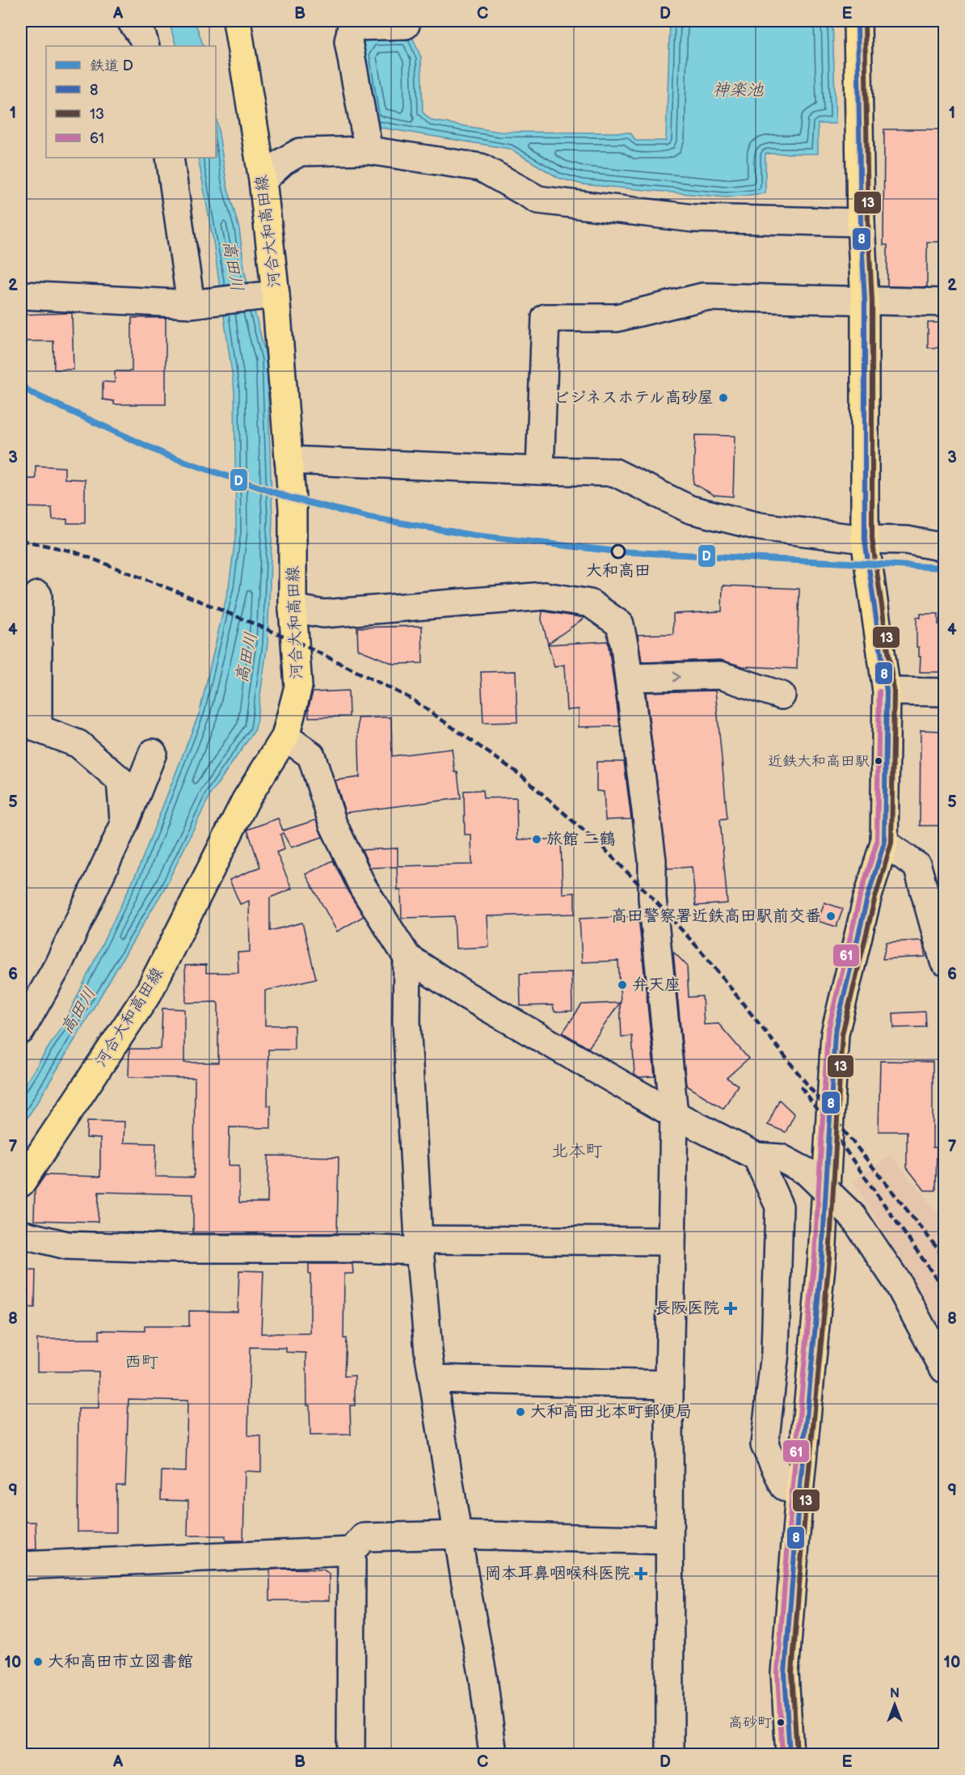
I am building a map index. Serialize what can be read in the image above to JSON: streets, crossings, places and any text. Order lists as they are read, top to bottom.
{
  "streets": {
    "main road": ["河合大和高田線"]
  },
  "districts": ["北本町", "西町"],
  "water": ["神楽池", "高田川"],
  "places": {
    "other": [
      "ビジネスホテル高砂屋",
      "大和高田",
      "近鉄大和高田駅",
      "旅館 二鶴",
      "高田警察署近鉄高田駅前交番",
      "弁天座",
      "大和高田北本町郵便局",
      "大和高田市立図書館",
      "高砂町"
    ],
    "health": ["長阪医院", "岡本耳鼻咽喉科医院"]
  },
  "lines": [
    "transit line 8",
    "transit line 13",
    "rail line D",
    "transit line 61"
  ],
  "legend": [
    "鉄道 D",
    "8",
    "13",
    "61"
  ],
  "north": "top",
  "grid": {
    "columns": [
      "A",
      "B",
      "C",
      "D",
      "E"
    ],
    "rows": [
      "1",
      "2",
      "3",
      "4",
      "5",
      "6",
      "7",
      "8",
      "9",
      "10"
    ]
  }
}
